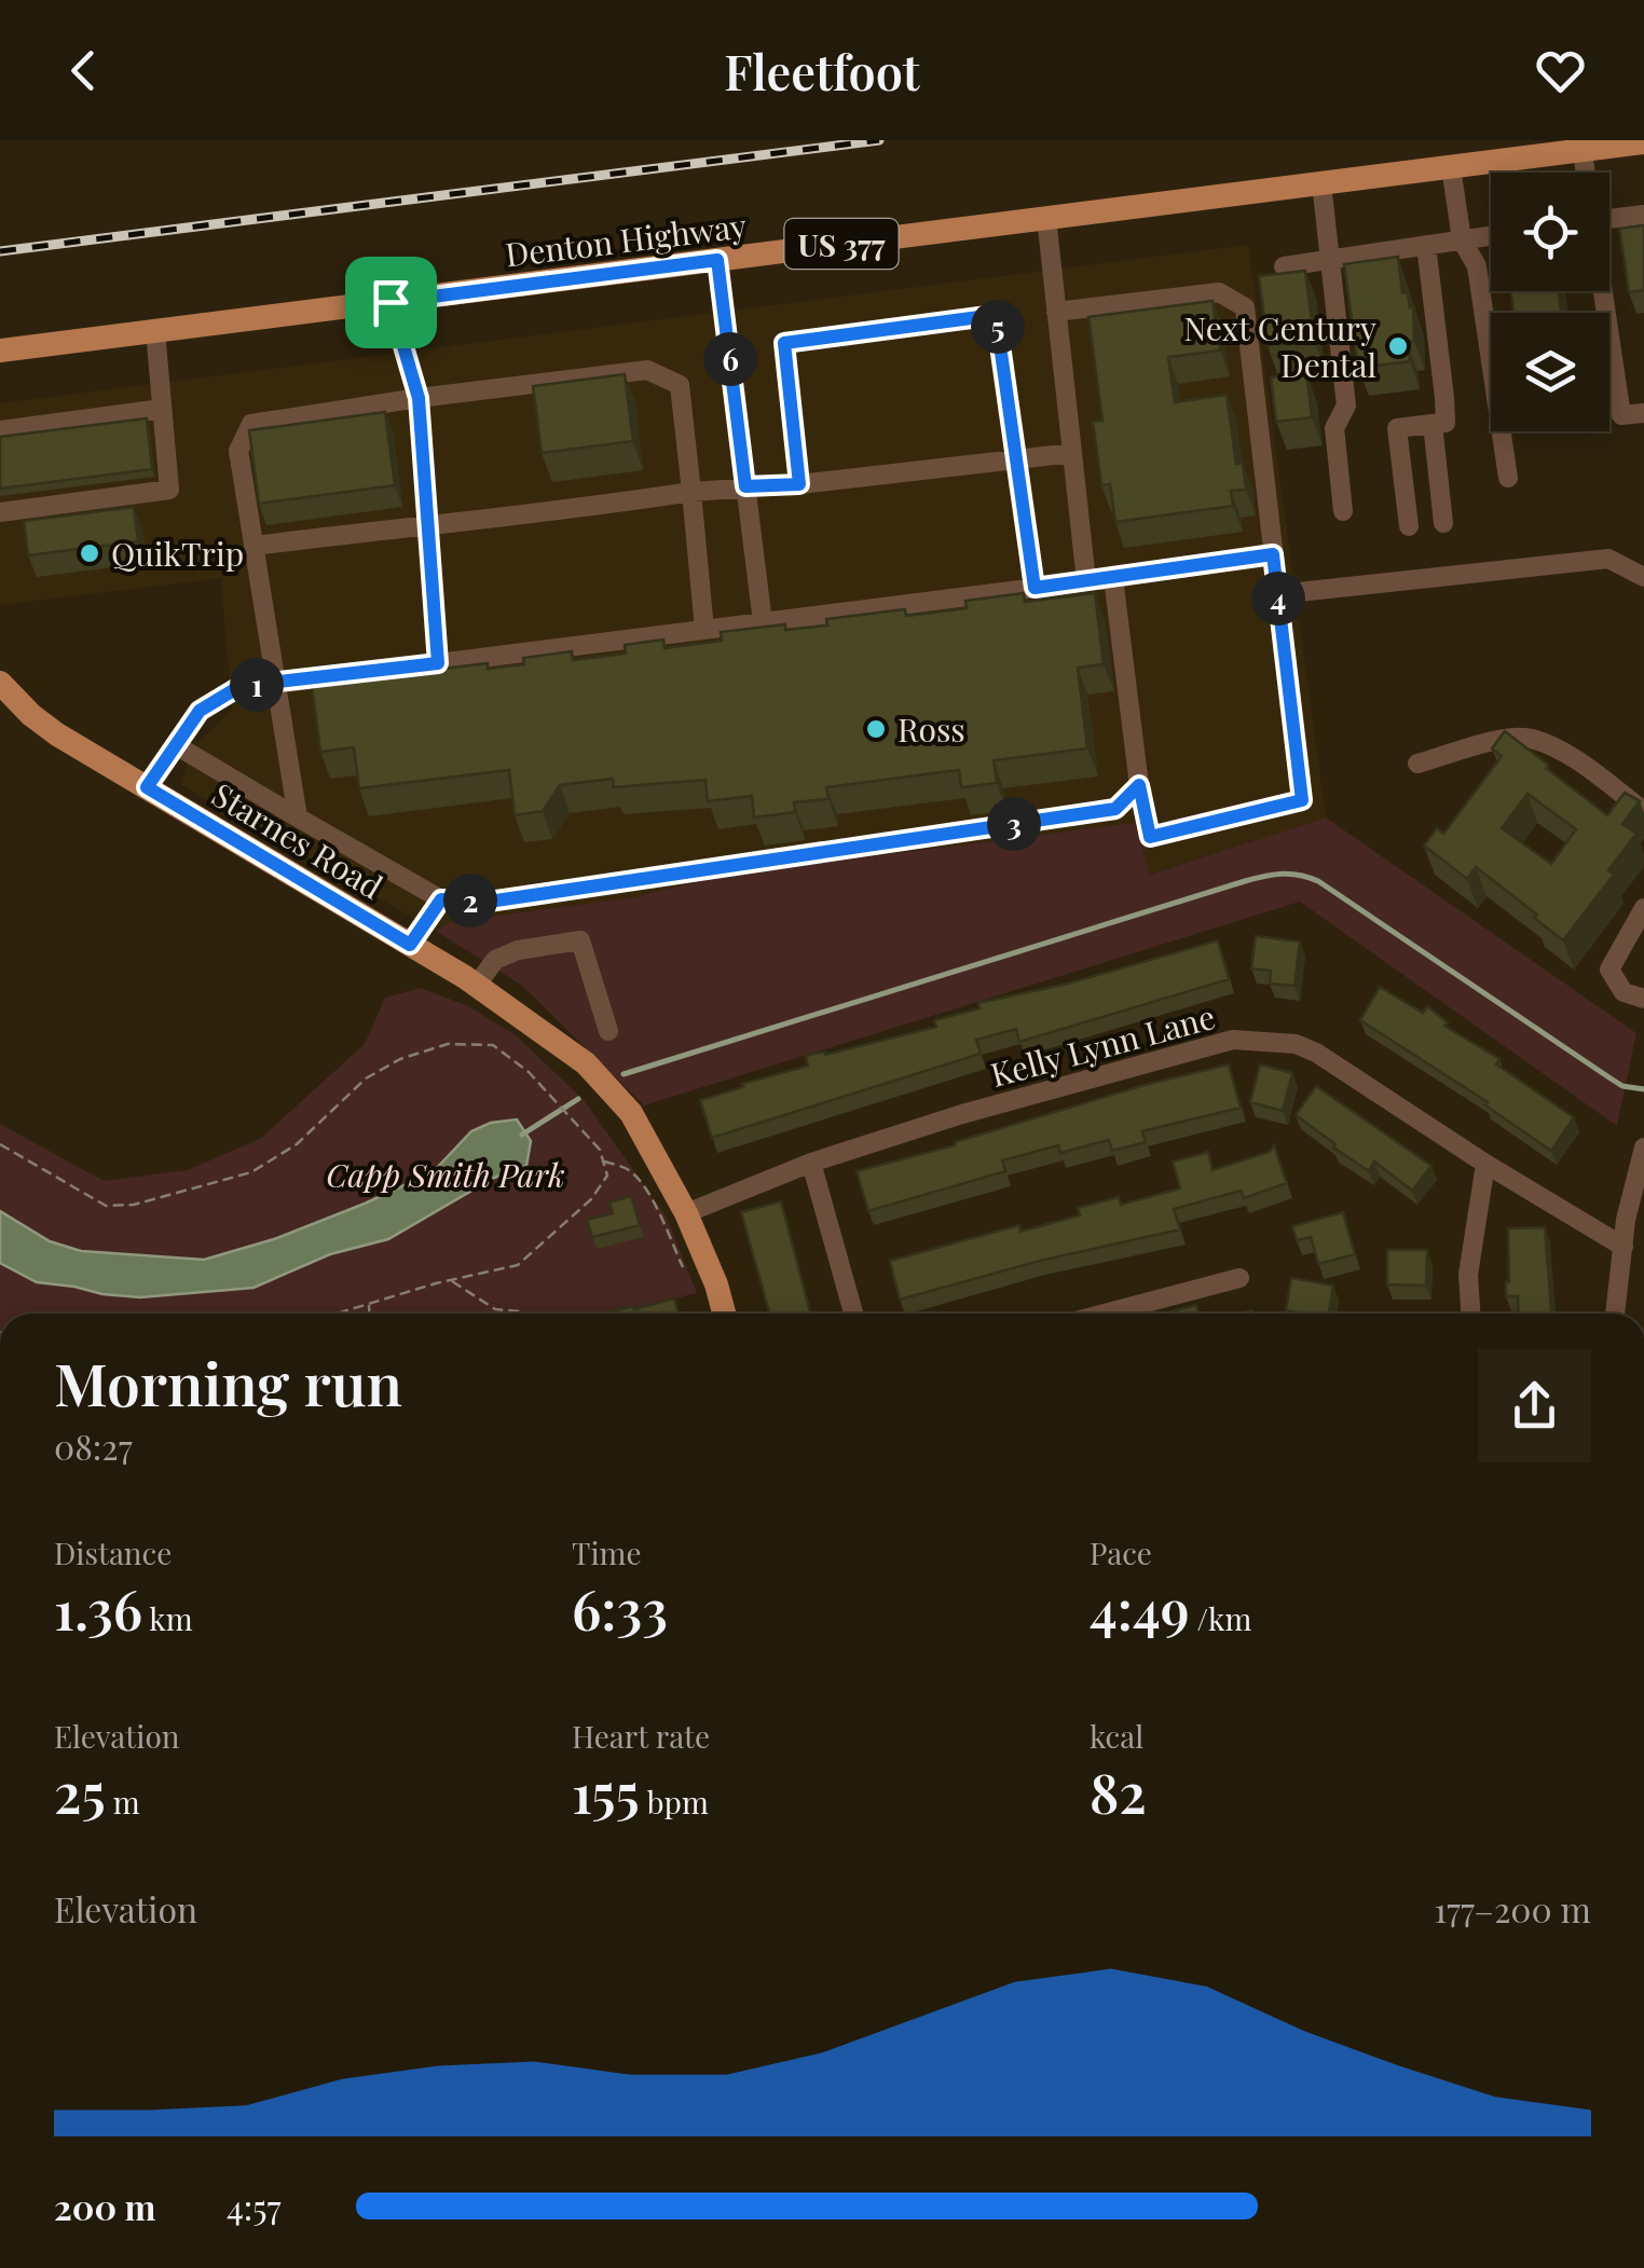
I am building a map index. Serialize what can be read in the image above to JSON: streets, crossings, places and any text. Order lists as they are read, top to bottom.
{
  "streets": {
    "main road": ["Denton Highway", "US 377", "Starnes Road"],
    "street": ["Kelly Lynn Lane"]
  },
  "crossings": [
    ["Starnes Road", "Kelly Lynn Lane"]
  ],
  "parks": ["Capp Smith Park"],
  "places": ["Next Century Dental", "QuikTrip", "Ross"],
  "page": {
    "header": "Fleetfoot",
    "pins": [
      "5",
      "6",
      "4",
      "1",
      "3",
      "2"
    ],
    "heading": ["Morning run", "08:27"],
    "stats": [
      ["Distance", "1.36 km"],
      ["Time", "6:33"],
      ["Pace", "4:49 /km"],
      ["Elevation", "25 m"],
      ["Heart rate", "155 bpm"],
      ["kcal", "82"]
    ],
    "chart": ["Elevation", "177–200 m"],
    "list": [
      {
        "name": "200 m",
        "note": "4:57"
      }
    ]
  }
}
